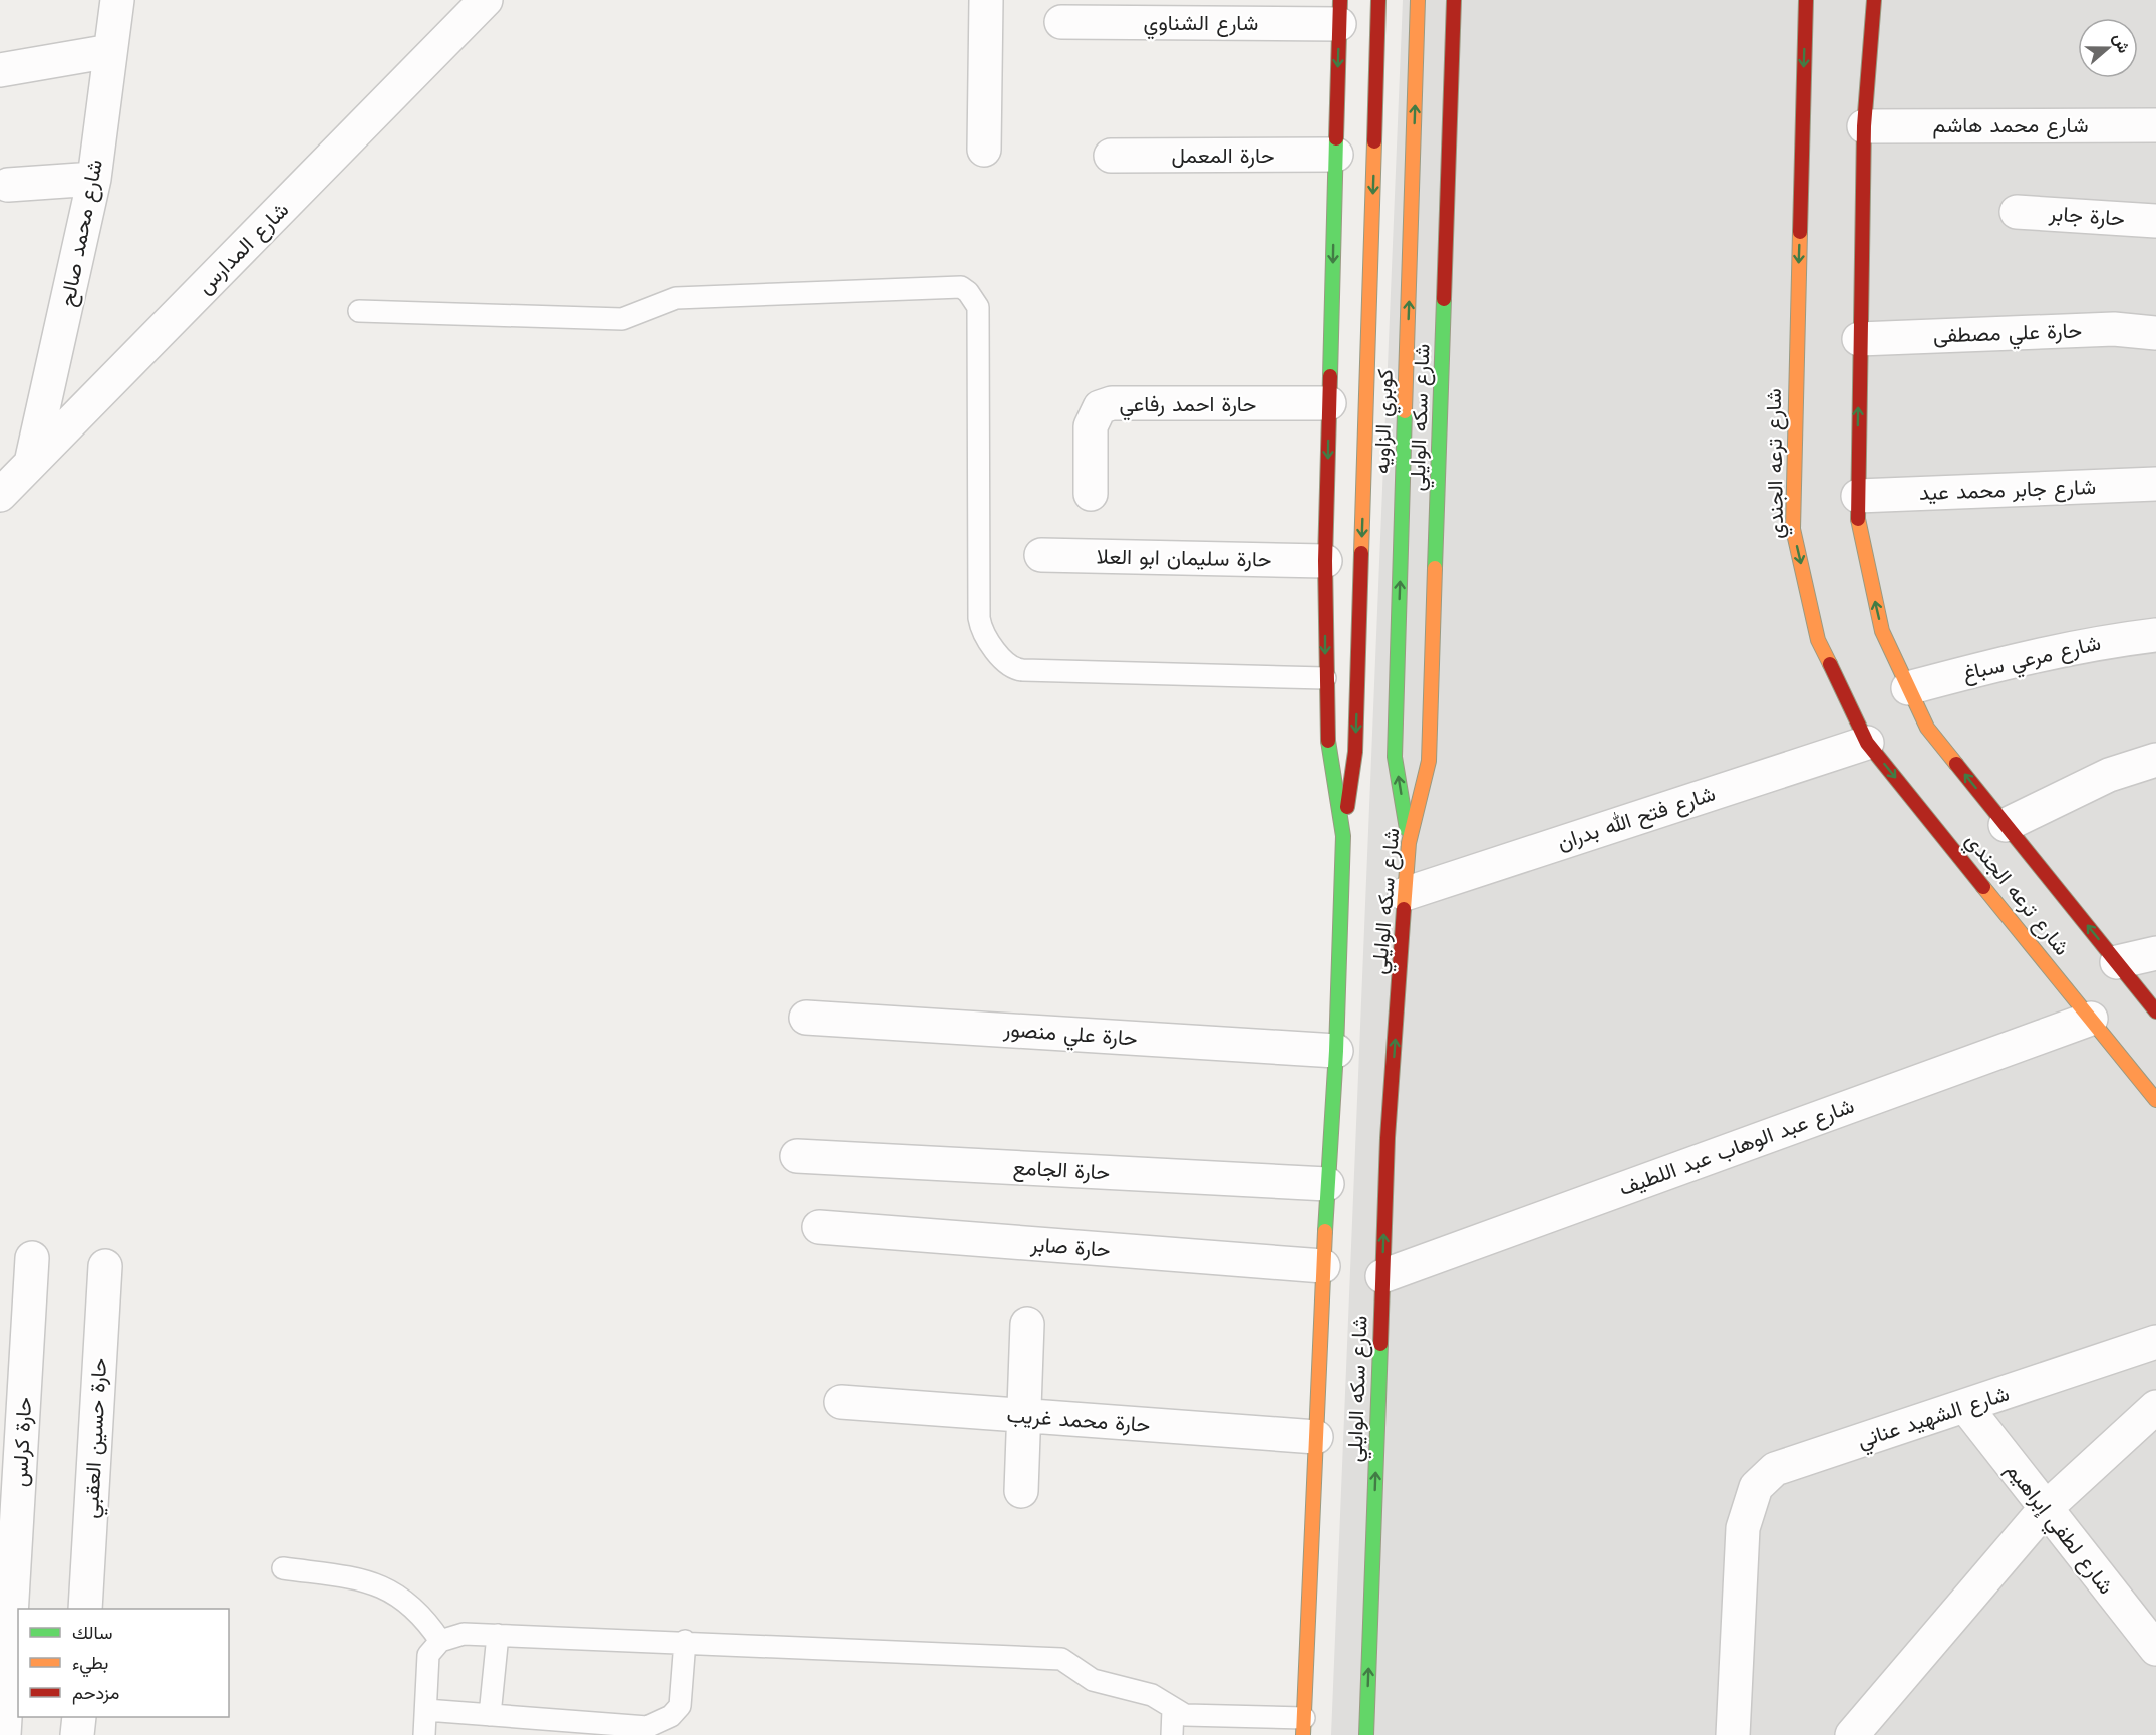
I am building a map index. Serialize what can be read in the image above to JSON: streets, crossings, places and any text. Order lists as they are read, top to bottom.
{
  "streets": {
    "main road": ["شارع سكه الوايلي", "كوبري الزاويه", "شارع ترعه الجندي"],
    "street": [
      "شارع الشناوي",
      "شارع محمد هاشم",
      "حارة المعمل",
      "حارة جابر",
      "شارع محمد صالح",
      "شارع المدارس",
      "حارة علي مصطفى",
      "حارة احمد رفاعي",
      "شارع جابر محمد عيد",
      "حارة سليمان ابو العلا",
      "شارع مرعي سباغ",
      "شارع فتح الله بدران",
      "حارة علي منصور",
      "شارع عبد الوهاب عبد اللطيف",
      "حارة الجامع",
      "حارة صابر",
      "شارع الشهيد عناني",
      "حارة محمد غريب",
      "حارة حسين العقبي",
      "حارة كرلس",
      "شارع لطفي إبراهيم"
    ]
  },
  "crossings": [
    ["شارع الشناوي", "شارع سكه الوايلي"],
    ["شارع محمد هاشم", "شارع ترعه الجندي"],
    ["حارة المعمل", "شارع سكه الوايلي"],
    ["شارع محمد صالح", "شارع المدارس"],
    ["حارة علي مصطفى", "شارع ترعه الجندي"],
    ["حارة احمد رفاعي", "شارع سكه الوايلي"],
    ["شارع سكه الوايلي", "كوبري الزاويه"],
    ["شارع سكه الوايلي", "حارة سليمان ابو العلا"],
    ["شارع سكه الوايلي", "شارع فتح الله بدران"],
    ["شارع سكه الوايلي", "حارة علي منصور"],
    ["شارع سكه الوايلي", "شارع عبد الوهاب عبد اللطيف"],
    ["شارع سكه الوايلي", "حارة الجامع"],
    ["شارع سكه الوايلي", "حارة صابر"],
    ["شارع سكه الوايلي", "حارة محمد غريب"],
    ["شارع ترعه الجندي", "شارع جابر محمد عيد"],
    ["شارع ترعه الجندي", "شارع مرعي سباغ"],
    ["شارع ترعه الجندي", "شارع فتح الله بدران"],
    ["شارع ترعه الجندي", "شارع عبد الوهاب عبد اللطيف"],
    ["شارع الشهيد عناني", "شارع لطفي إبراهيم"]
  ],
  "legend": ["سالك", "بطيء", "مزدحم"],
  "north": "right"
}
